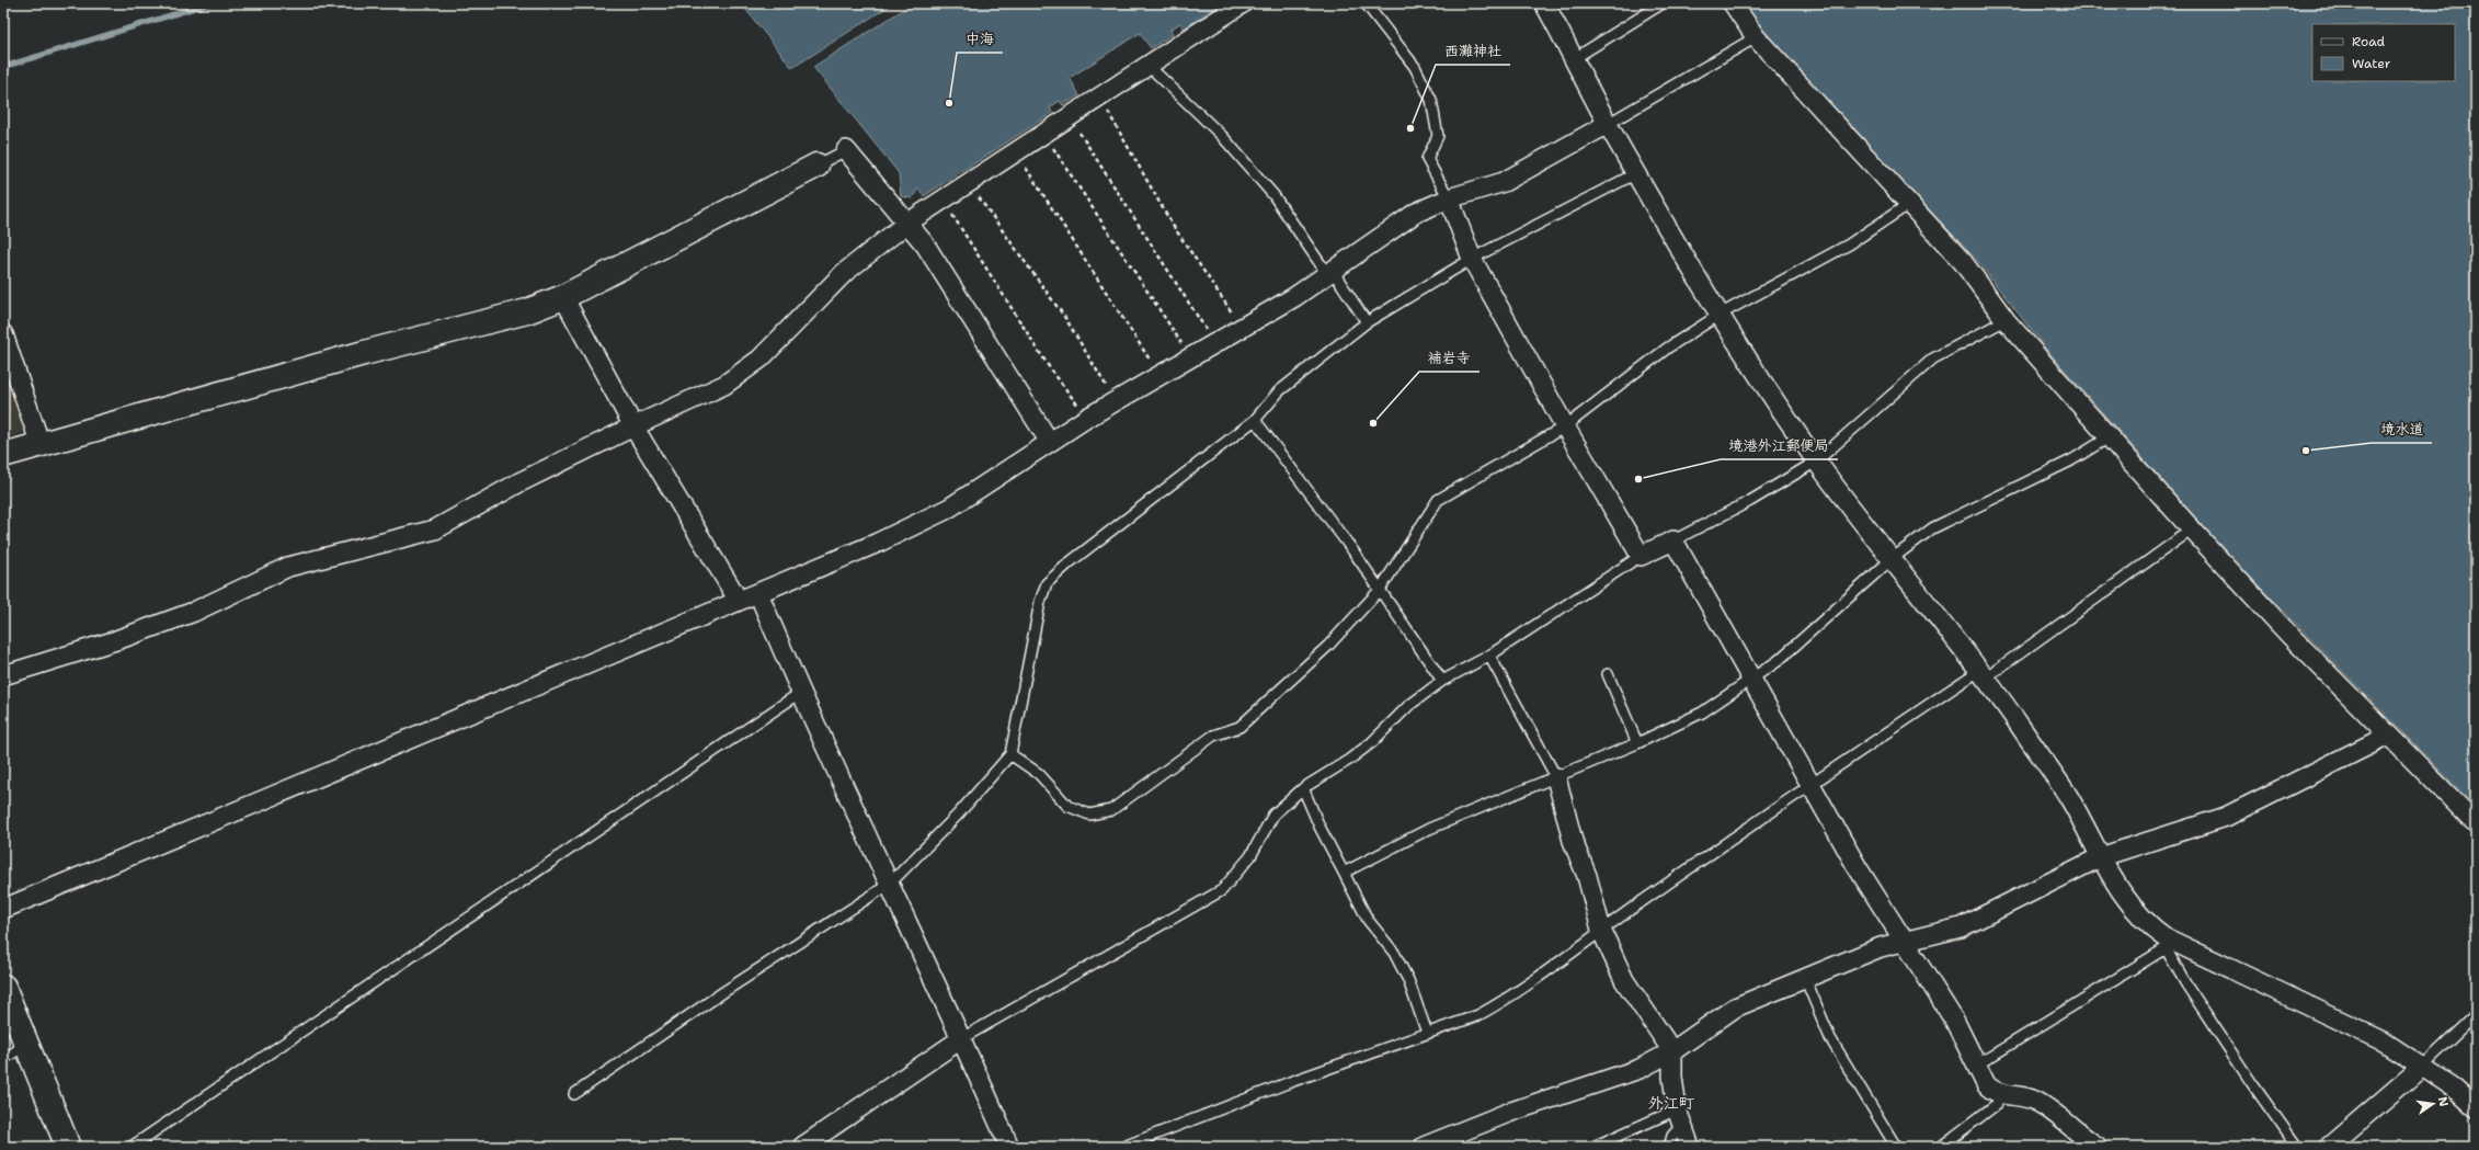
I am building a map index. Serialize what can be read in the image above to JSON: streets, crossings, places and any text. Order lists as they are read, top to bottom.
{
  "districts": ["外江町"],
  "places": [
    "中海",
    "西灘神社",
    "補岩寺",
    "境水道",
    "境港外江郵便局"
  ],
  "legend": ["Road", "Water"],
  "north": "right"
}
